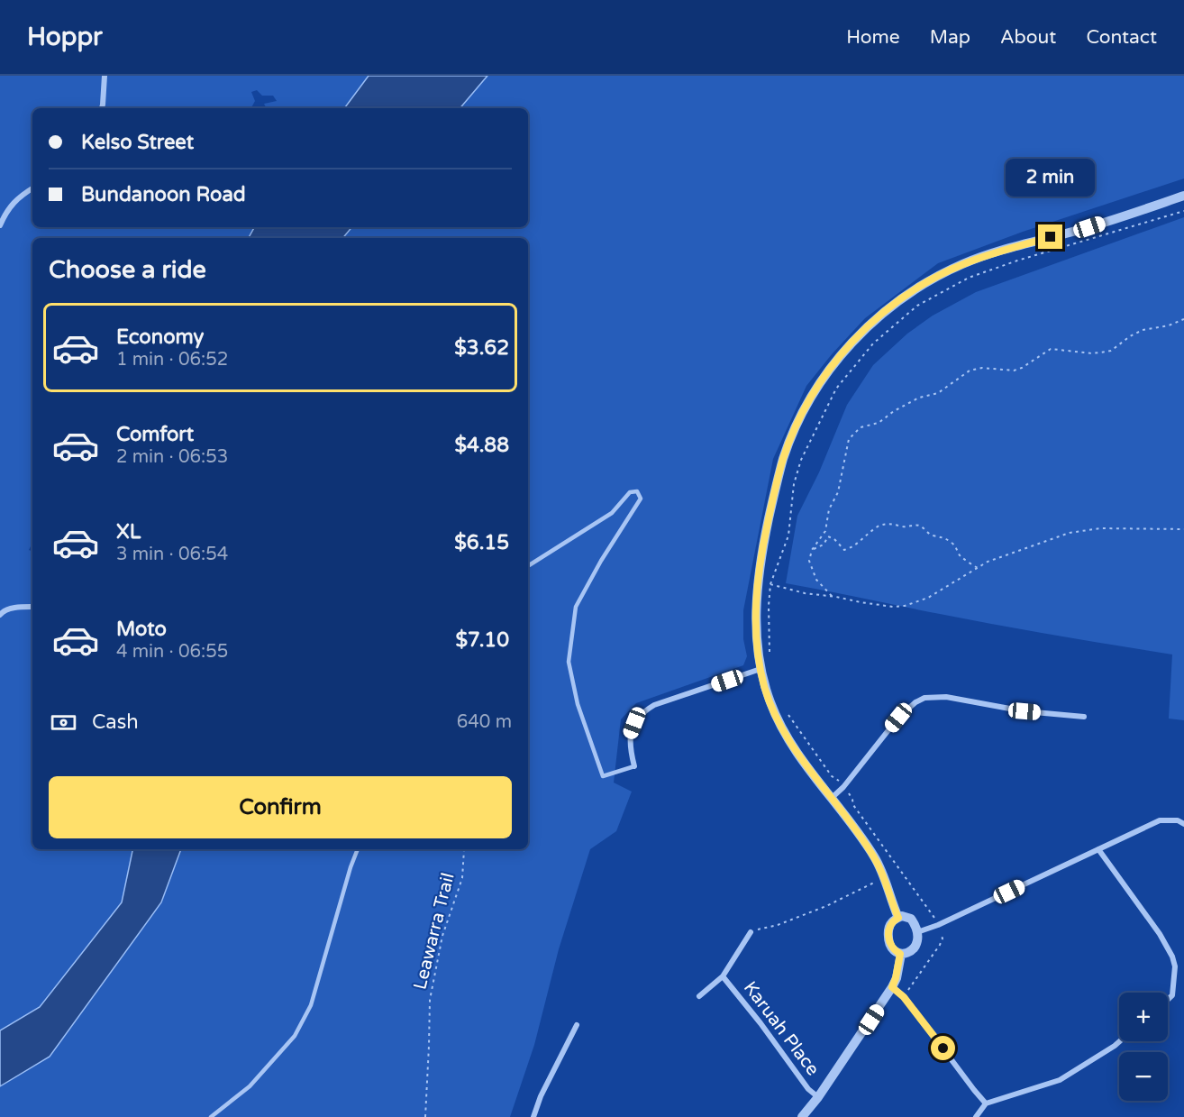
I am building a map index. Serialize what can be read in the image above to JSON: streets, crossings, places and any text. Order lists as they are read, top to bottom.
{
  "streets": {
    "street": ["Karuah Place"],
    "path": ["Leawarra Trail"]
  },
  "page": {
    "header": "Hoppr",
    "nav": [
      "Home",
      "Map",
      "About",
      "Contact"
    ],
    "banner": ["Kelso Street", "Bundanoon Road"],
    "bubble": "2 min",
    "heading": "Choose a ride",
    "list": [
      {
        "name": "Economy",
        "note": "1 min · 06:52",
        "value": "$3.62"
      },
      {
        "name": "Comfort",
        "note": "2 min · 06:53",
        "value": "$4.88"
      },
      {
        "name": "XL",
        "note": "3 min · 06:54",
        "value": "$6.15"
      },
      {
        "name": "Moto",
        "note": "4 min · 06:55",
        "value": "$7.10"
      }
    ],
    "pay": ["Cash", "640 m"],
    "buttons": "Confirm",
    "map_buttons": ["+", "−"]
  }
}
